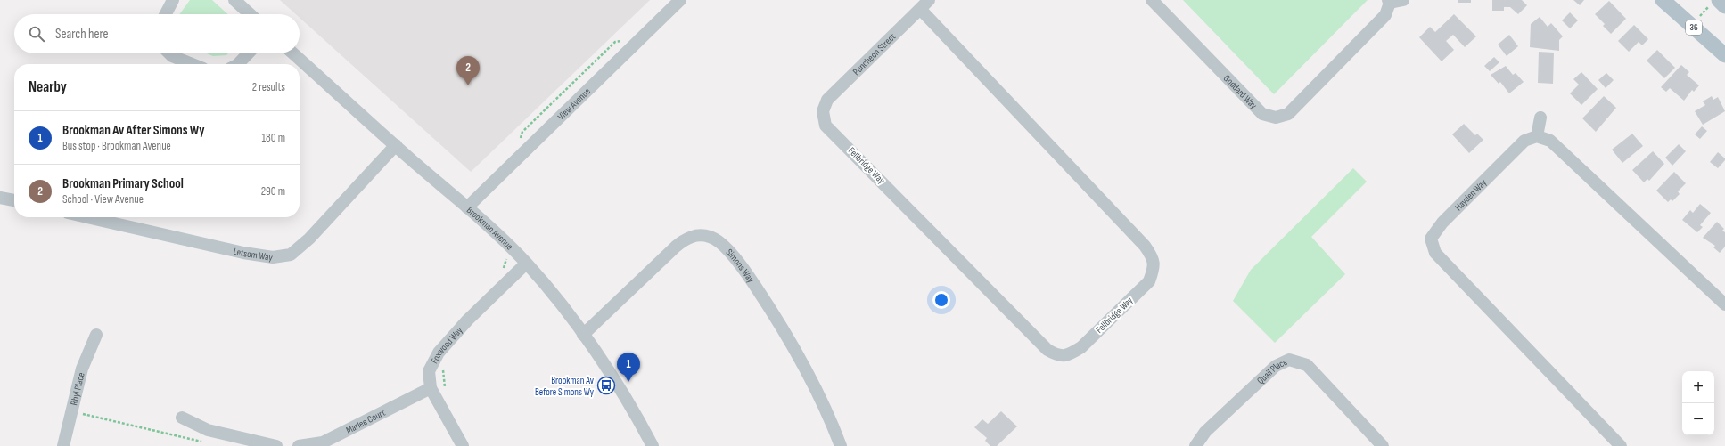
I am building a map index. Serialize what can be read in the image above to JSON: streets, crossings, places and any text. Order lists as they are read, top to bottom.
{
  "streets": {
    "main road": ["36"],
    "street": [
      "Puncheon Street",
      "Goddard Way",
      "View Avenue",
      "Fellbridge Way",
      "Hayden Way",
      "Brookman Avenue",
      "Letsom Way",
      "Simons Way",
      "Foxwood Way",
      "Quail Place",
      "Rhyl Place",
      "Marlee Court"
    ]
  },
  "crossings": [
    ["Puncheon Street", "Fellbridge Way"],
    ["View Avenue", "Brookman Avenue"],
    ["Brookman Avenue", "Letsom Way"],
    ["Brookman Avenue", "Simons Way"],
    ["Brookman Avenue", "Foxwood Way"],
    ["Foxwood Way", "Marlee Court"]
  ],
  "places": {
    "bus stop": ["Brookman Av Before Simons Wy"]
  },
  "page": {
    "search": "Search here",
    "pins": ["2", "1"],
    "heading": ["Nearby", "2 results"],
    "list": [
      {
        "mark": "1",
        "name": "Brookman Av After Simons Wy",
        "note": "Bus stop · Brookman Avenue",
        "value": "180 m"
      },
      {
        "mark": "2",
        "name": "Brookman Primary School",
        "note": "School · View Avenue",
        "value": "290 m"
      }
    ],
    "map_buttons": ["+", "−"]
  }
}
